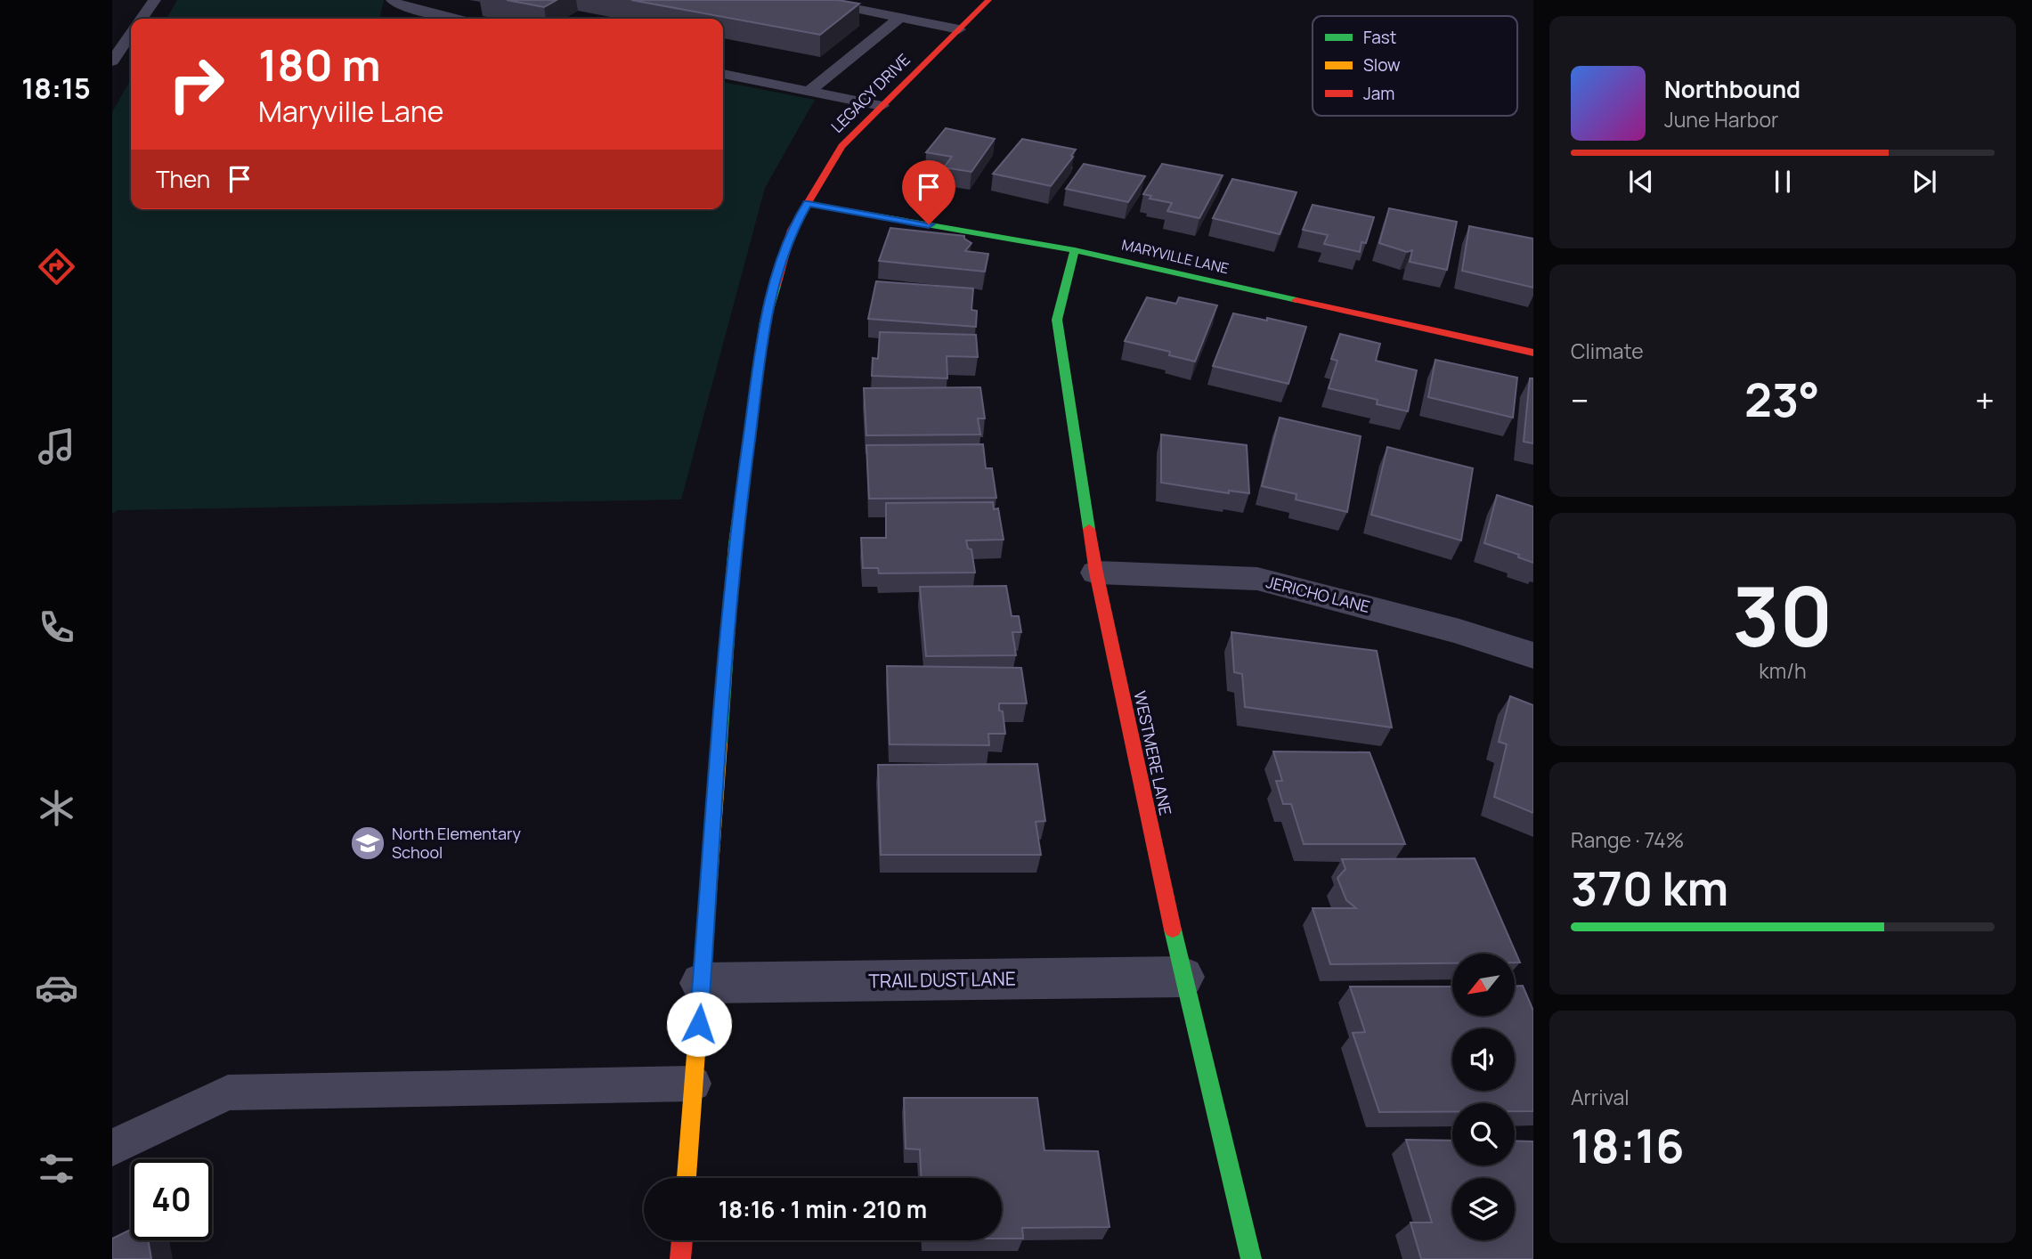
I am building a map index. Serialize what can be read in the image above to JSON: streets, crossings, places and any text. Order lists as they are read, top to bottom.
{
  "streets": {
    "street": [
      "LEGACY DRIVE",
      "MARYVILLE LANE",
      "JERICHO LANE",
      "WESTMERE LANE",
      "TRAIL DUST LANE"
    ]
  },
  "crossings": [
    ["LEGACY DRIVE", "MARYVILLE LANE"],
    ["LEGACY DRIVE", "TRAIL DUST LANE"],
    ["MARYVILLE LANE", "WESTMERE LANE"],
    ["JERICHO LANE", "WESTMERE LANE"],
    ["WESTMERE LANE", "TRAIL DUST LANE"]
  ],
  "places": {
    "school or university": ["North Elementary School"]
  },
  "legend": ["Fast", "Slow", "Jam"],
  "north": "bottom left",
  "page": {
    "tabs": "18:15",
    "turn": ["180 m", "Maryville Lane"],
    "song": ["Northbound", "June Harbor"],
    "then": "Then",
    "tile": [
      "Climate",
      ["30", "km/h"],
      ["Range · 74%", "370 km"],
      ["Arrival", "18:16"]
    ],
    "heat": ["−", "23°", "+"],
    "limit": "40",
    "trip": "18:16 · 1 min · 210 m"
  }
}
